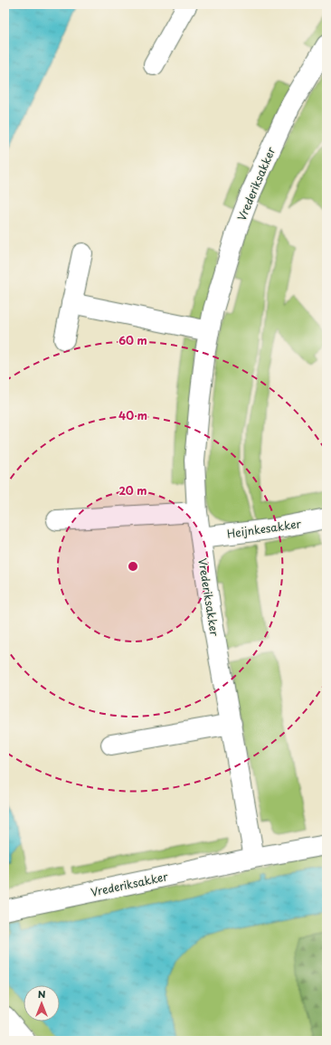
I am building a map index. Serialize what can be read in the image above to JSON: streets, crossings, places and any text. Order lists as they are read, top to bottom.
{
  "streets": {
    "street": ["Vrederiksakker", "Heijnkesakker"]
  },
  "crossings": [
    ["Vrederiksakker", "Heijnkesakker"]
  ],
  "north": "top",
  "rings": ["60 m", "40 m", "20 m"]
}
